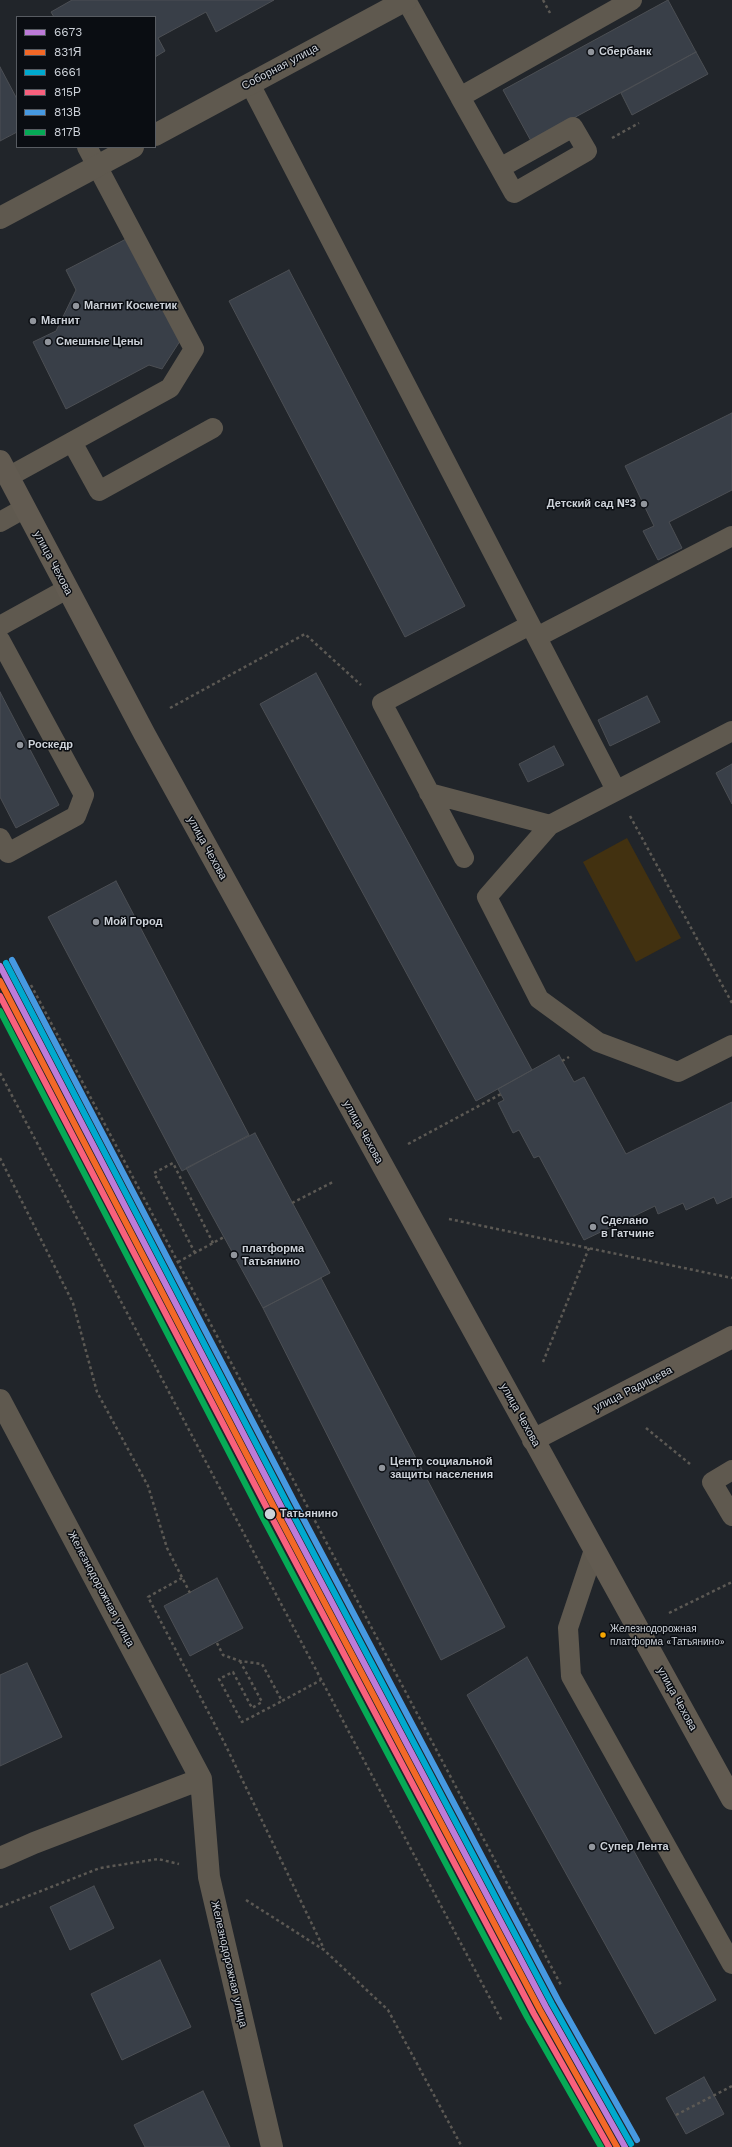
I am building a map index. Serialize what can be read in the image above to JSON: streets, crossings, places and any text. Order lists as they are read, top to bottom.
{
  "streets": {
    "street": [
      "Соборная улица",
      "улица Чехова",
      "улица Радищева",
      "Железнодорожная улица"
    ]
  },
  "crossings": [
    ["улица Чехова", "улица Радищева"]
  ],
  "places": [
    "Сбербанк",
    "Магнит Косметик",
    "Магнит",
    "Смешные Цены",
    "Детский сад №3",
    "Роскедр",
    "Мой Город",
    "Сделано в Гатчине",
    "платформа Татьянино",
    "Центр социальной защиты населения",
    "Татьянино",
    "Железнодорожная платформа «Татьянино»",
    "Супер Лента"
  ],
  "lines": [
    "transit line 813В",
    "transit line 6661",
    "transit line 6673",
    "transit line 831Я",
    "transit line 815Р",
    "transit line 817В"
  ],
  "legend": [
    "6673",
    "831Я",
    "6661",
    "815Р",
    "813В",
    "817В"
  ]
}
